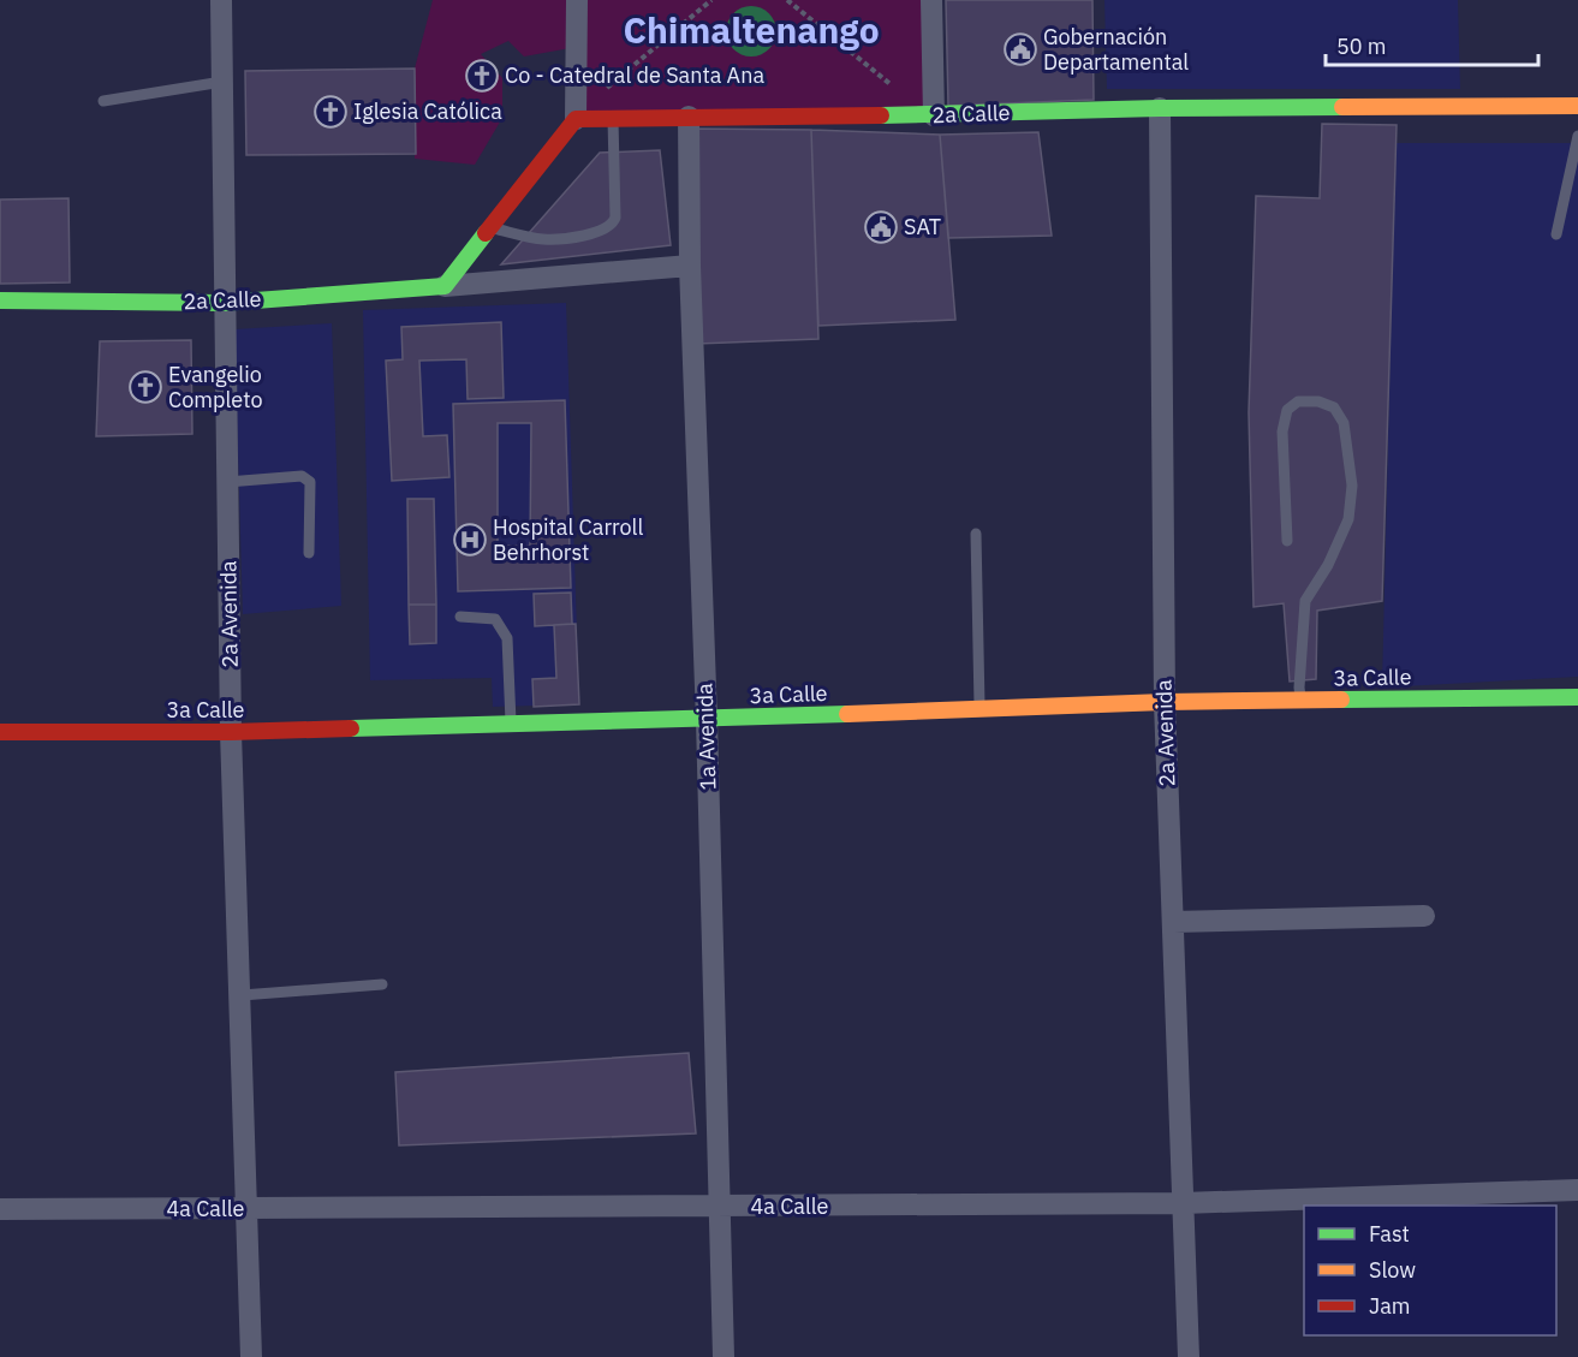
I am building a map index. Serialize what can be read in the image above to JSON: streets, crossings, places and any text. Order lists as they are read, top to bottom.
{
  "streets": {
    "main road": ["2a Calle", "3a Calle"],
    "street": ["2a Avenida", "1a Avenida", "4a Calle"]
  },
  "crossings": [
    ["2a Calle", "2a Avenida"],
    ["2a Calle", "1a Avenida"],
    ["2a Avenida", "3a Calle"],
    ["2a Avenida", "4a Calle"],
    ["3a Calle", "1a Avenida"],
    ["1a Avenida", "4a Calle"]
  ],
  "districts": ["Chimaltenango"],
  "places": {
    "public building": ["Gobernación Departamental", "SAT"],
    "church": ["Co - Catedral de Santa Ana", "Iglesia Católica", "Evangelio Completo"],
    "hospital": ["Hospital Carroll Behrhorst"]
  },
  "legend": ["Fast", "Slow", "Jam"],
  "scale_bar": "50 m"
}
